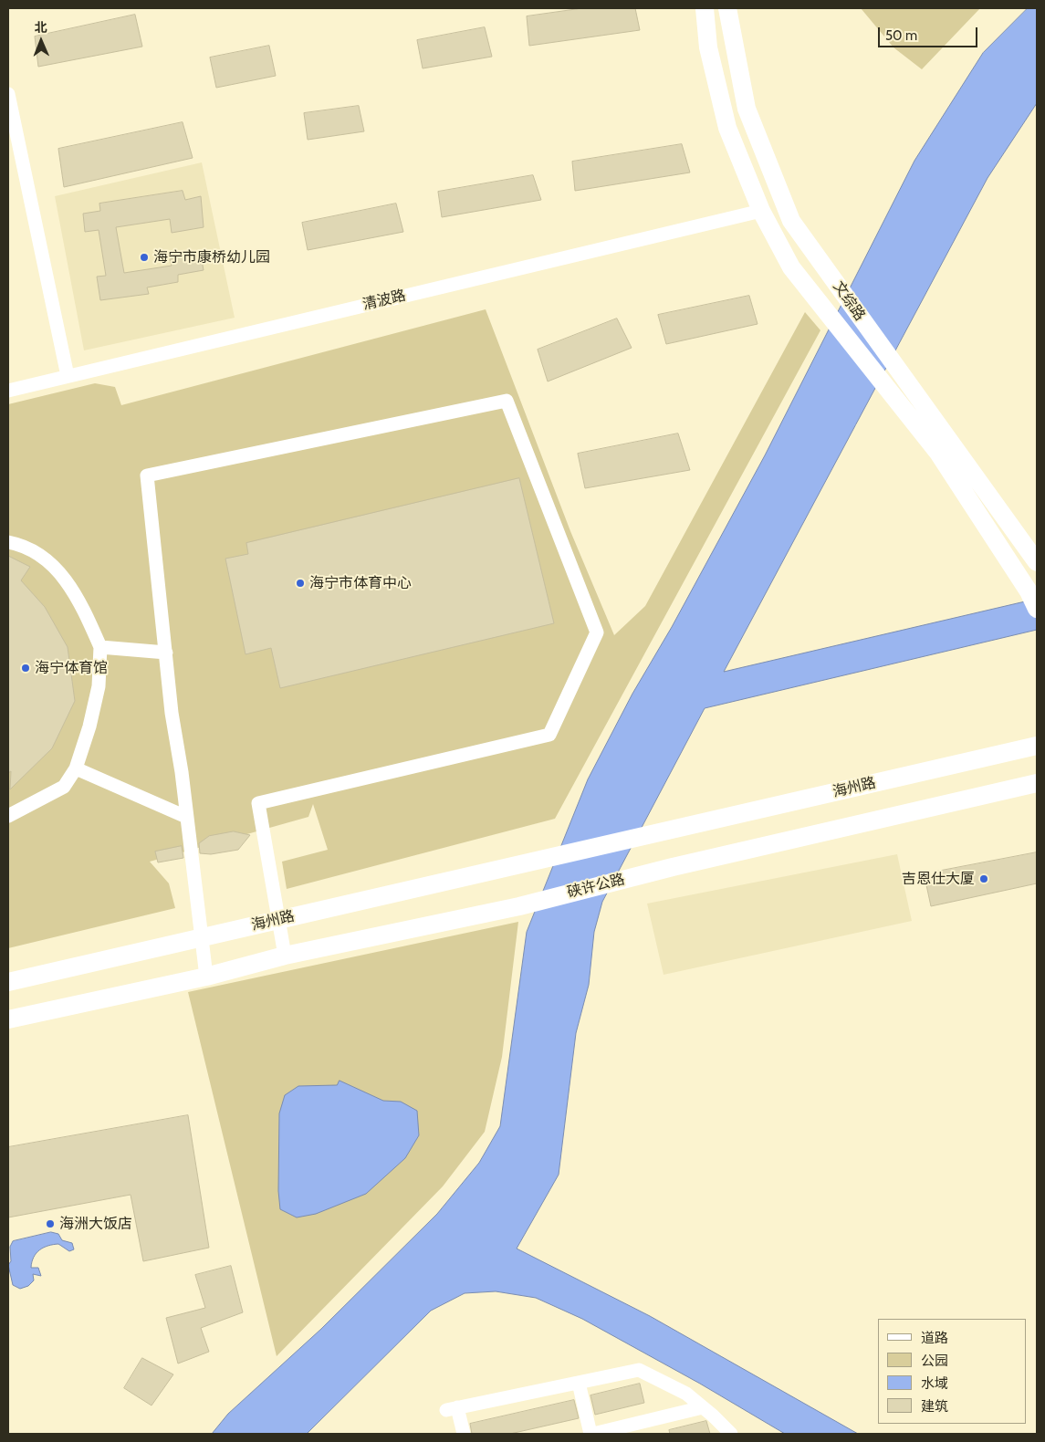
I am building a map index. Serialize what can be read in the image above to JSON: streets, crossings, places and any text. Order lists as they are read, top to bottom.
{
  "streets": {
    "main road": ["文综路", "海州路", "硖许公路"],
    "street": ["清波路"]
  },
  "places": [
    "海宁市康桥幼儿园",
    "海宁市体育中心",
    "海宁体育馆",
    "吉恩仕大厦",
    "海洲大饭店"
  ],
  "legend": [
    "道路",
    "公园",
    "水域",
    "建筑"
  ],
  "scale_bar": "50 m",
  "north": "top"
}
